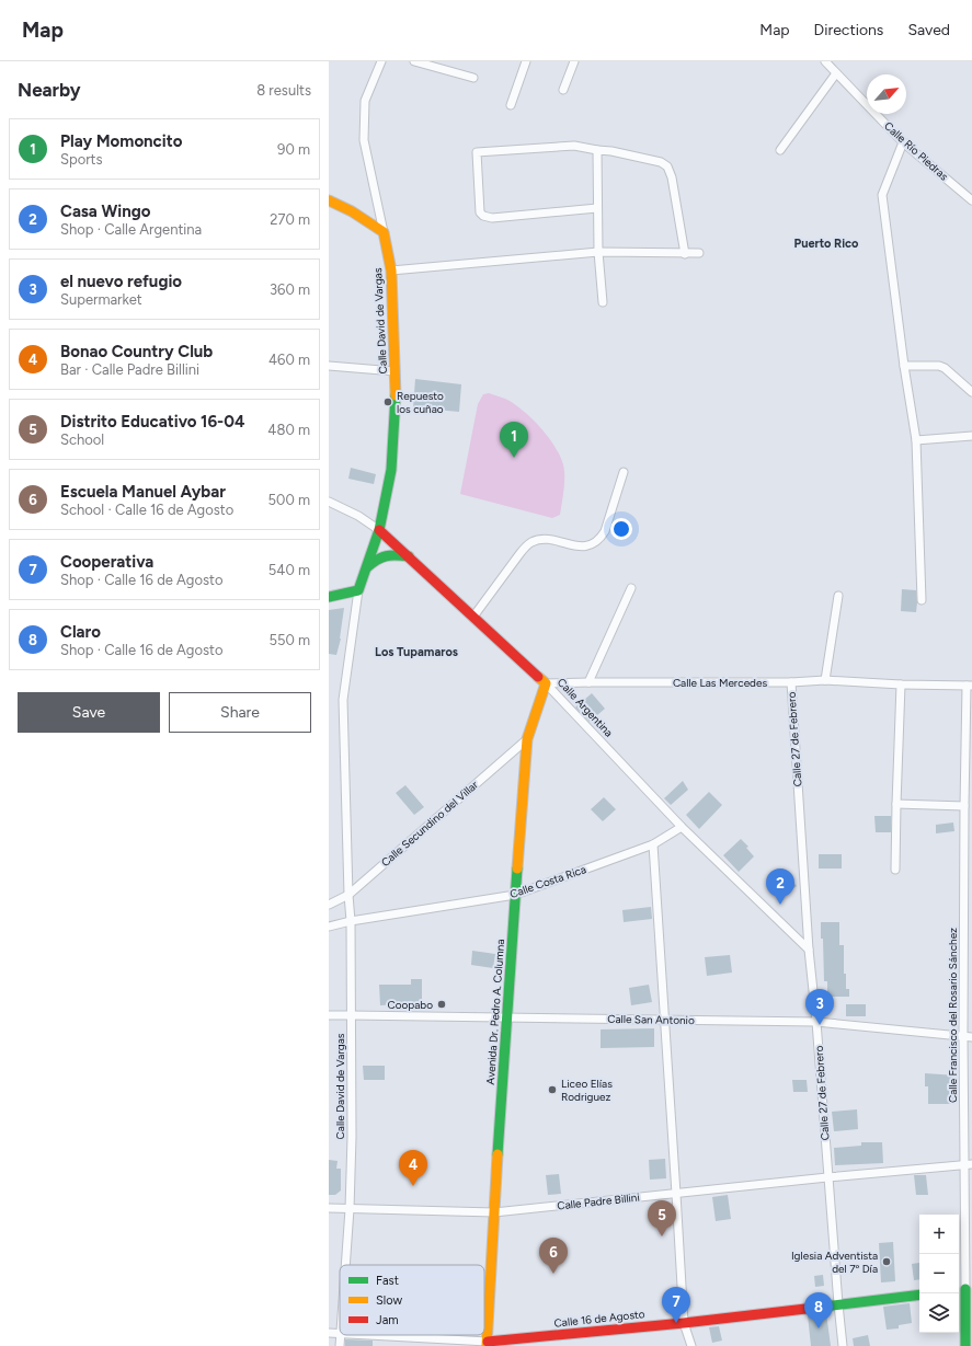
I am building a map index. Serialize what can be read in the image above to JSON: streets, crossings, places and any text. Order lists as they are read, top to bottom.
{
  "streets": {
    "main road": [
      "Calle David de Vargas",
      "Calle Argentina",
      "Avenida Dr. Pedro A. Columna",
      "Calle Francisco del Rosario Sánchez",
      "Calle 16 de Agosto"
    ],
    "street": [
      "Calle Río Piedras",
      "Calle Las Mercedes",
      "Calle 27 de Febrero",
      "Calle Secundino del Villar",
      "Calle Costa Rica",
      "Calle San Antonio",
      "Calle Padre Billini"
    ]
  },
  "crossings": [
    ["Calle David de Vargas", "Calle Argentina"],
    ["Calle David de Vargas", "Calle Secundino del Villar"],
    ["Calle David de Vargas", "Calle Costa Rica"],
    ["Calle David de Vargas", "Calle San Antonio"],
    ["Calle David de Vargas", "Calle Padre Billini"],
    ["Calle Las Mercedes", "Calle Argentina"],
    ["Calle Las Mercedes", "Calle 27 de Febrero"],
    ["Calle Las Mercedes", "Avenida Dr. Pedro A. Columna"],
    ["Calle Las Mercedes", "Calle Francisco del Rosario Sánchez"],
    ["Calle Argentina", "Calle 27 de Febrero"],
    ["Calle Argentina", "Calle Costa Rica"],
    ["Calle Argentina", "Avenida Dr. Pedro A. Columna"],
    ["Calle 27 de Febrero", "Calle San Antonio"],
    ["Calle 27 de Febrero", "Calle Padre Billini"],
    ["Calle 27 de Febrero", "Calle 16 de Agosto"],
    ["Calle Secundino del Villar", "Avenida Dr. Pedro A. Columna"],
    ["Calle Costa Rica", "Avenida Dr. Pedro A. Columna"],
    ["Avenida Dr. Pedro A. Columna", "Calle San Antonio"],
    ["Avenida Dr. Pedro A. Columna", "Calle Padre Billini"],
    ["Avenida Dr. Pedro A. Columna", "Calle 16 de Agosto"],
    ["Calle Francisco del Rosario Sánchez", "Calle San Antonio"],
    ["Calle Francisco del Rosario Sánchez", "Calle Padre Billini"]
  ],
  "districts": ["Puerto Rico", "Los Tupamaros"],
  "places": [
    "Repuesto los cuñao",
    "Coopabo",
    "Liceo Elías Rodriguez",
    "Iglesia Adventista del 7º Día"
  ],
  "legend": ["Fast", "Slow", "Jam"],
  "north": "top right",
  "page": {
    "header": "Map",
    "nav": ["Map", "Directions", "Saved"],
    "heading": ["Nearby", "8 results"],
    "list": [
      {
        "mark": "1",
        "name": "Play Momoncito",
        "note": "Sports",
        "value": "90 m"
      },
      {
        "mark": "2",
        "name": "Casa Wingo",
        "note": "Shop · Calle Argentina",
        "value": "270 m"
      },
      {
        "mark": "3",
        "name": "el nuevo refugio",
        "note": "Supermarket",
        "value": "360 m"
      },
      {
        "mark": "4",
        "name": "Bonao Country Club",
        "note": "Bar · Calle Padre Billini",
        "value": "460 m"
      },
      {
        "mark": "5",
        "name": "Distrito Educativo 16-04",
        "note": "School",
        "value": "480 m"
      },
      {
        "mark": "6",
        "name": "Escuela Manuel Aybar",
        "note": "School · Calle 16 de Agosto",
        "value": "500 m"
      },
      {
        "mark": "7",
        "name": "Cooperativa",
        "note": "Shop · Calle 16 de Agosto",
        "value": "540 m"
      },
      {
        "mark": "8",
        "name": "Claro",
        "note": "Shop · Calle 16 de Agosto",
        "value": "550 m"
      }
    ],
    "pins": [
      "1",
      "2",
      "3",
      "4",
      "5",
      "6",
      "7",
      "8"
    ],
    "buttons": ["Save", "Share"],
    "map_buttons": ["+", "−"]
  }
}
